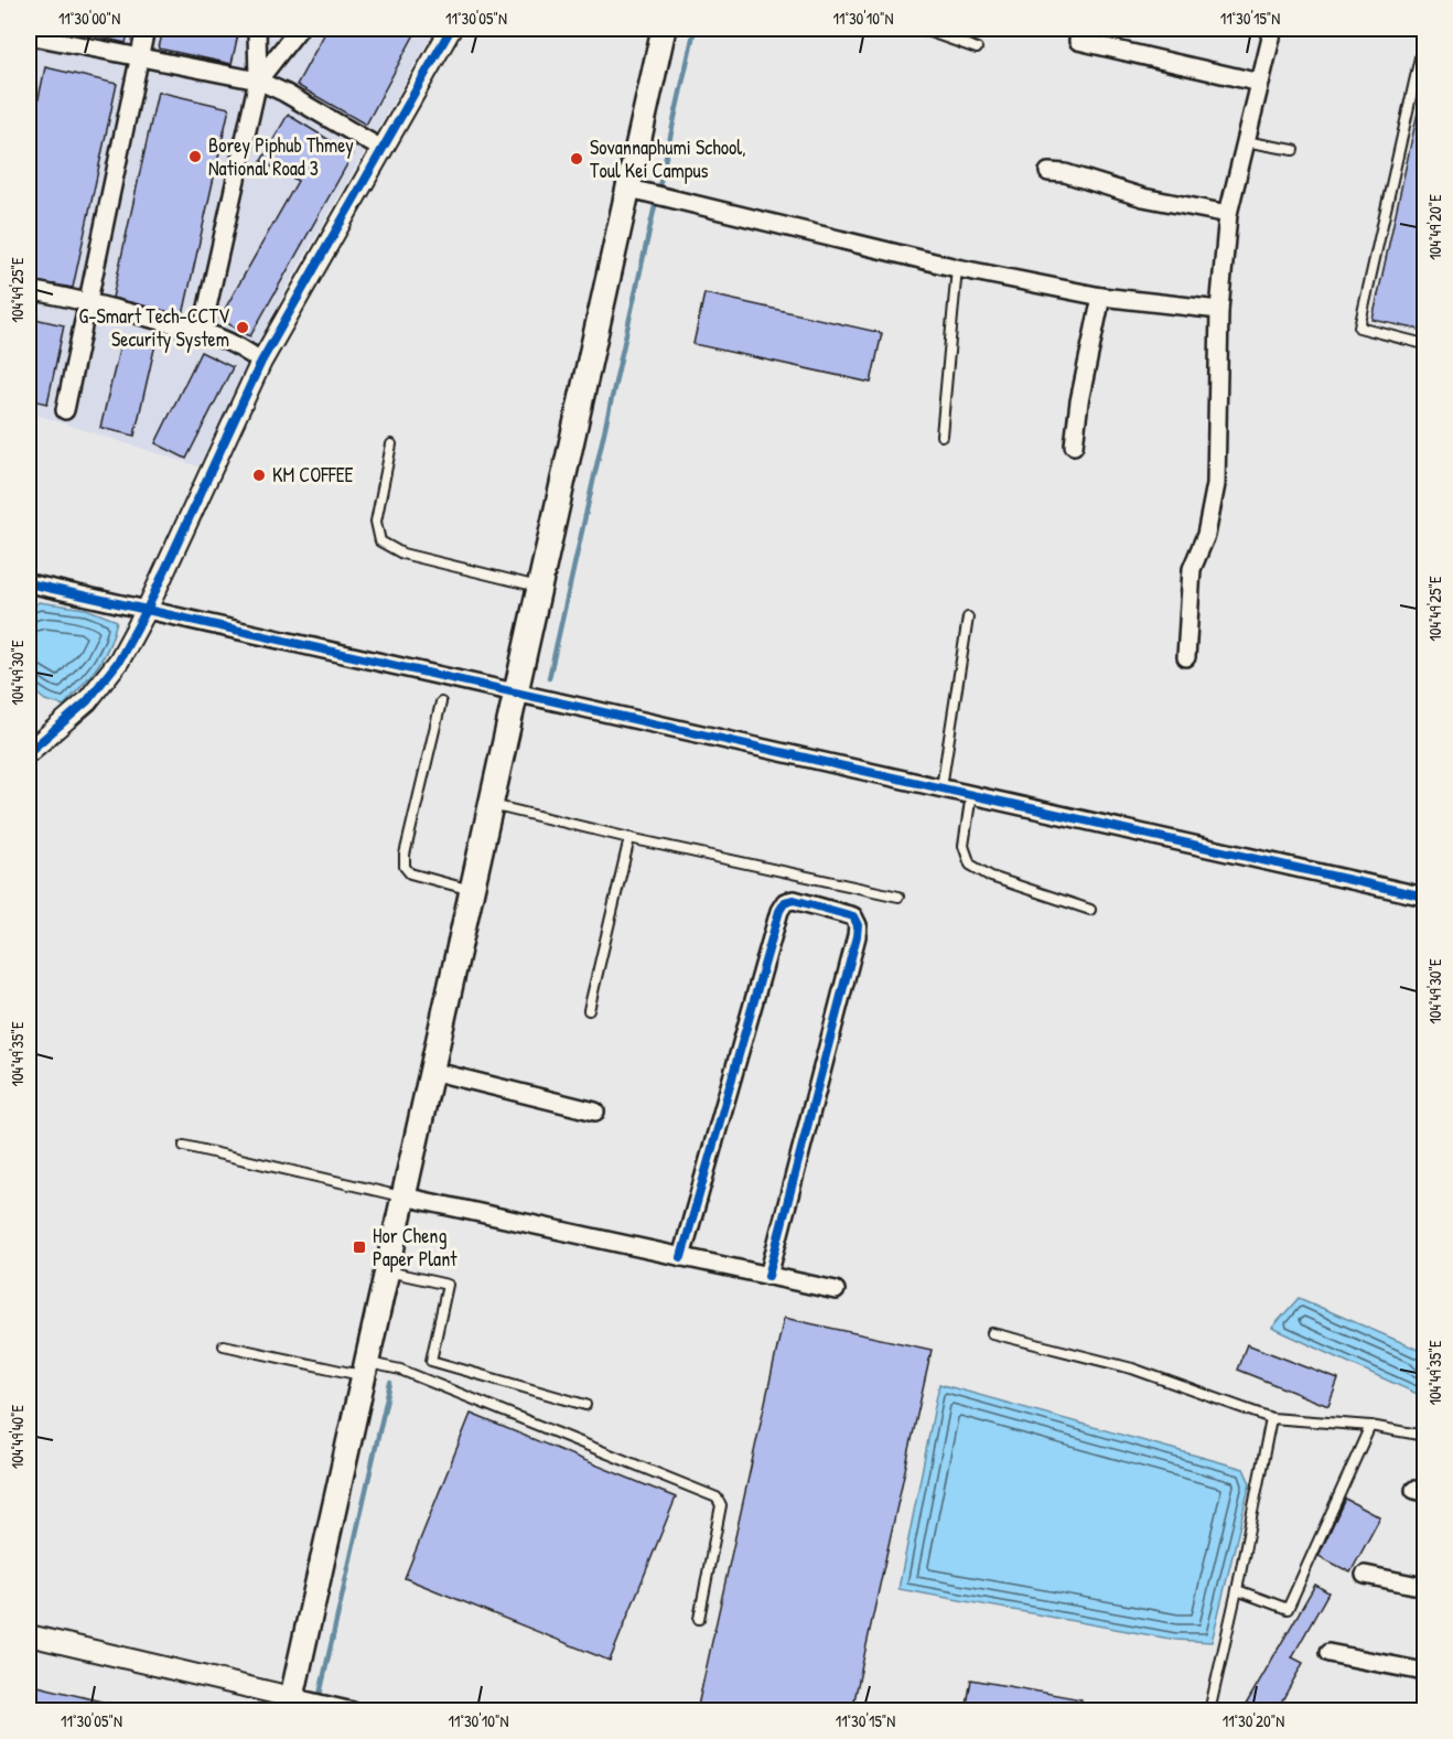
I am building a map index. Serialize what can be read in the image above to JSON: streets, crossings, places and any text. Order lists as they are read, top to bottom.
{
  "places": {
    "other": [
      "Borey Piphub Thmey National Road 3",
      "Sovannaphumi School, Toul Kei Campus",
      "G-Smart Tech-CCTV Security System",
      "KM COFFEE"
    ],
    "transit": ["Hor Cheng Paper Plant"]
  },
  "coordinates": [
    "11°30'00\"N",
    "11°30'05\"N",
    "11°30'10\"N",
    "11°30'15\"N",
    "104°49'20\"E",
    "104°49'25\"E",
    "104°49'30\"E",
    "104°49'35\"E",
    "104°49'40\"E",
    "11°30'20\"N"
  ]
}
